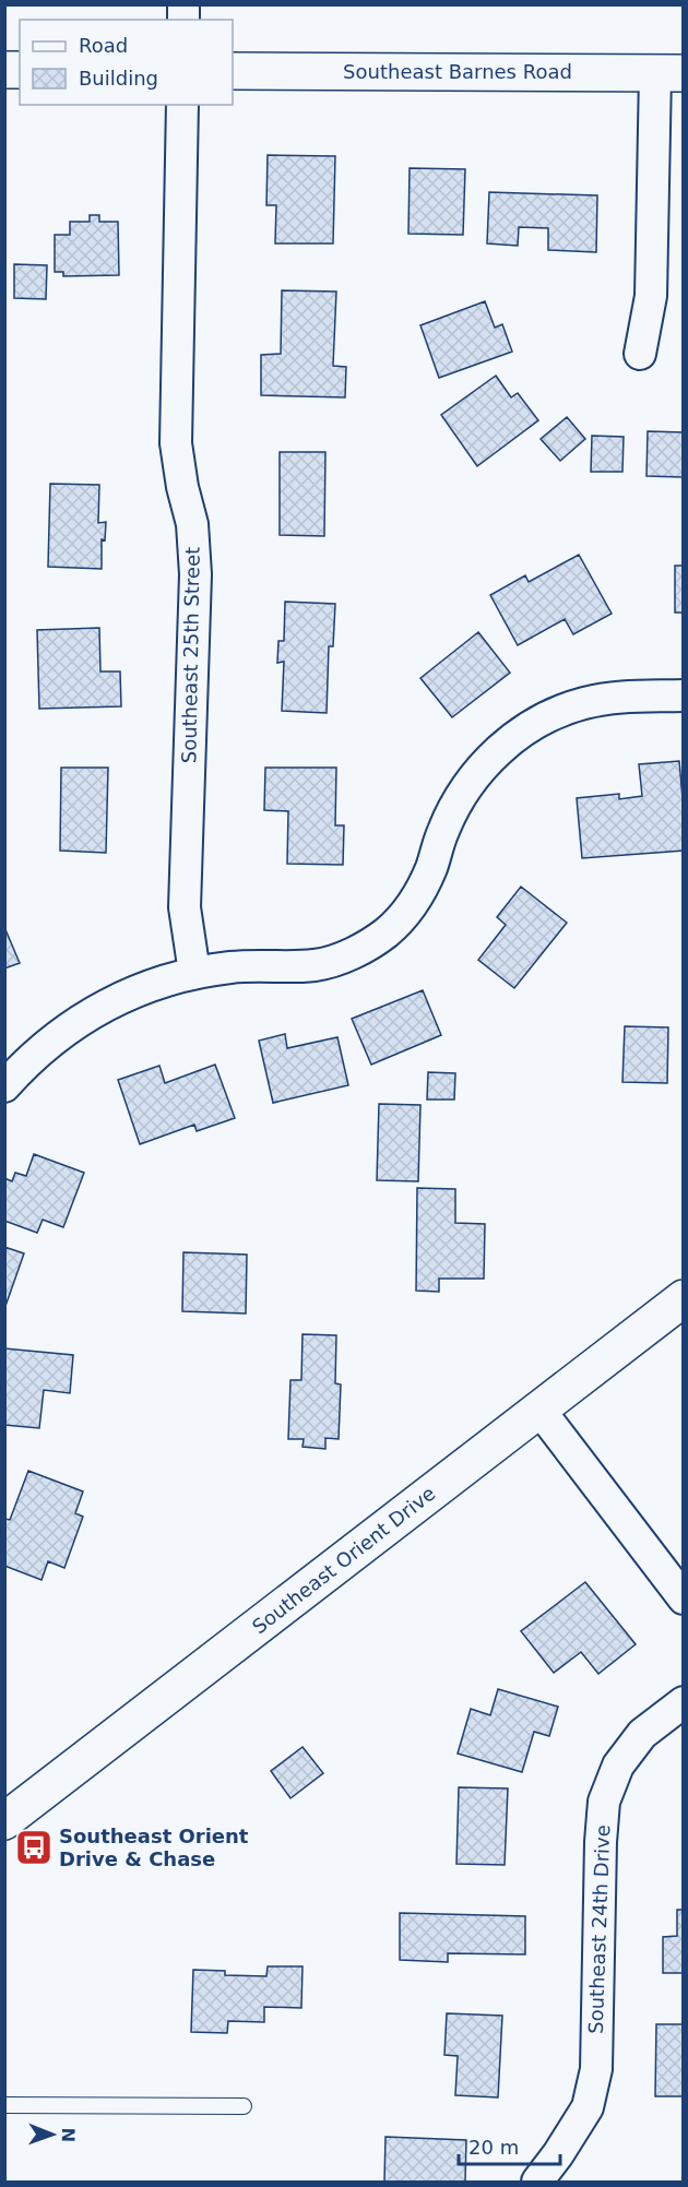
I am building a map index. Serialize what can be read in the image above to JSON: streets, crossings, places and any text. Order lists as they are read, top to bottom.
{
  "streets": {
    "main road": ["Southeast Barnes Road", "Southeast Orient Drive"],
    "street": ["Southeast 25th Street", "Southeast 24th Drive"]
  },
  "places": {
    "bus stop": ["Southeast Orient Drive & Chase"]
  },
  "legend": ["Road", "Building"],
  "scale_bar": "20 m",
  "north": "right"
}
